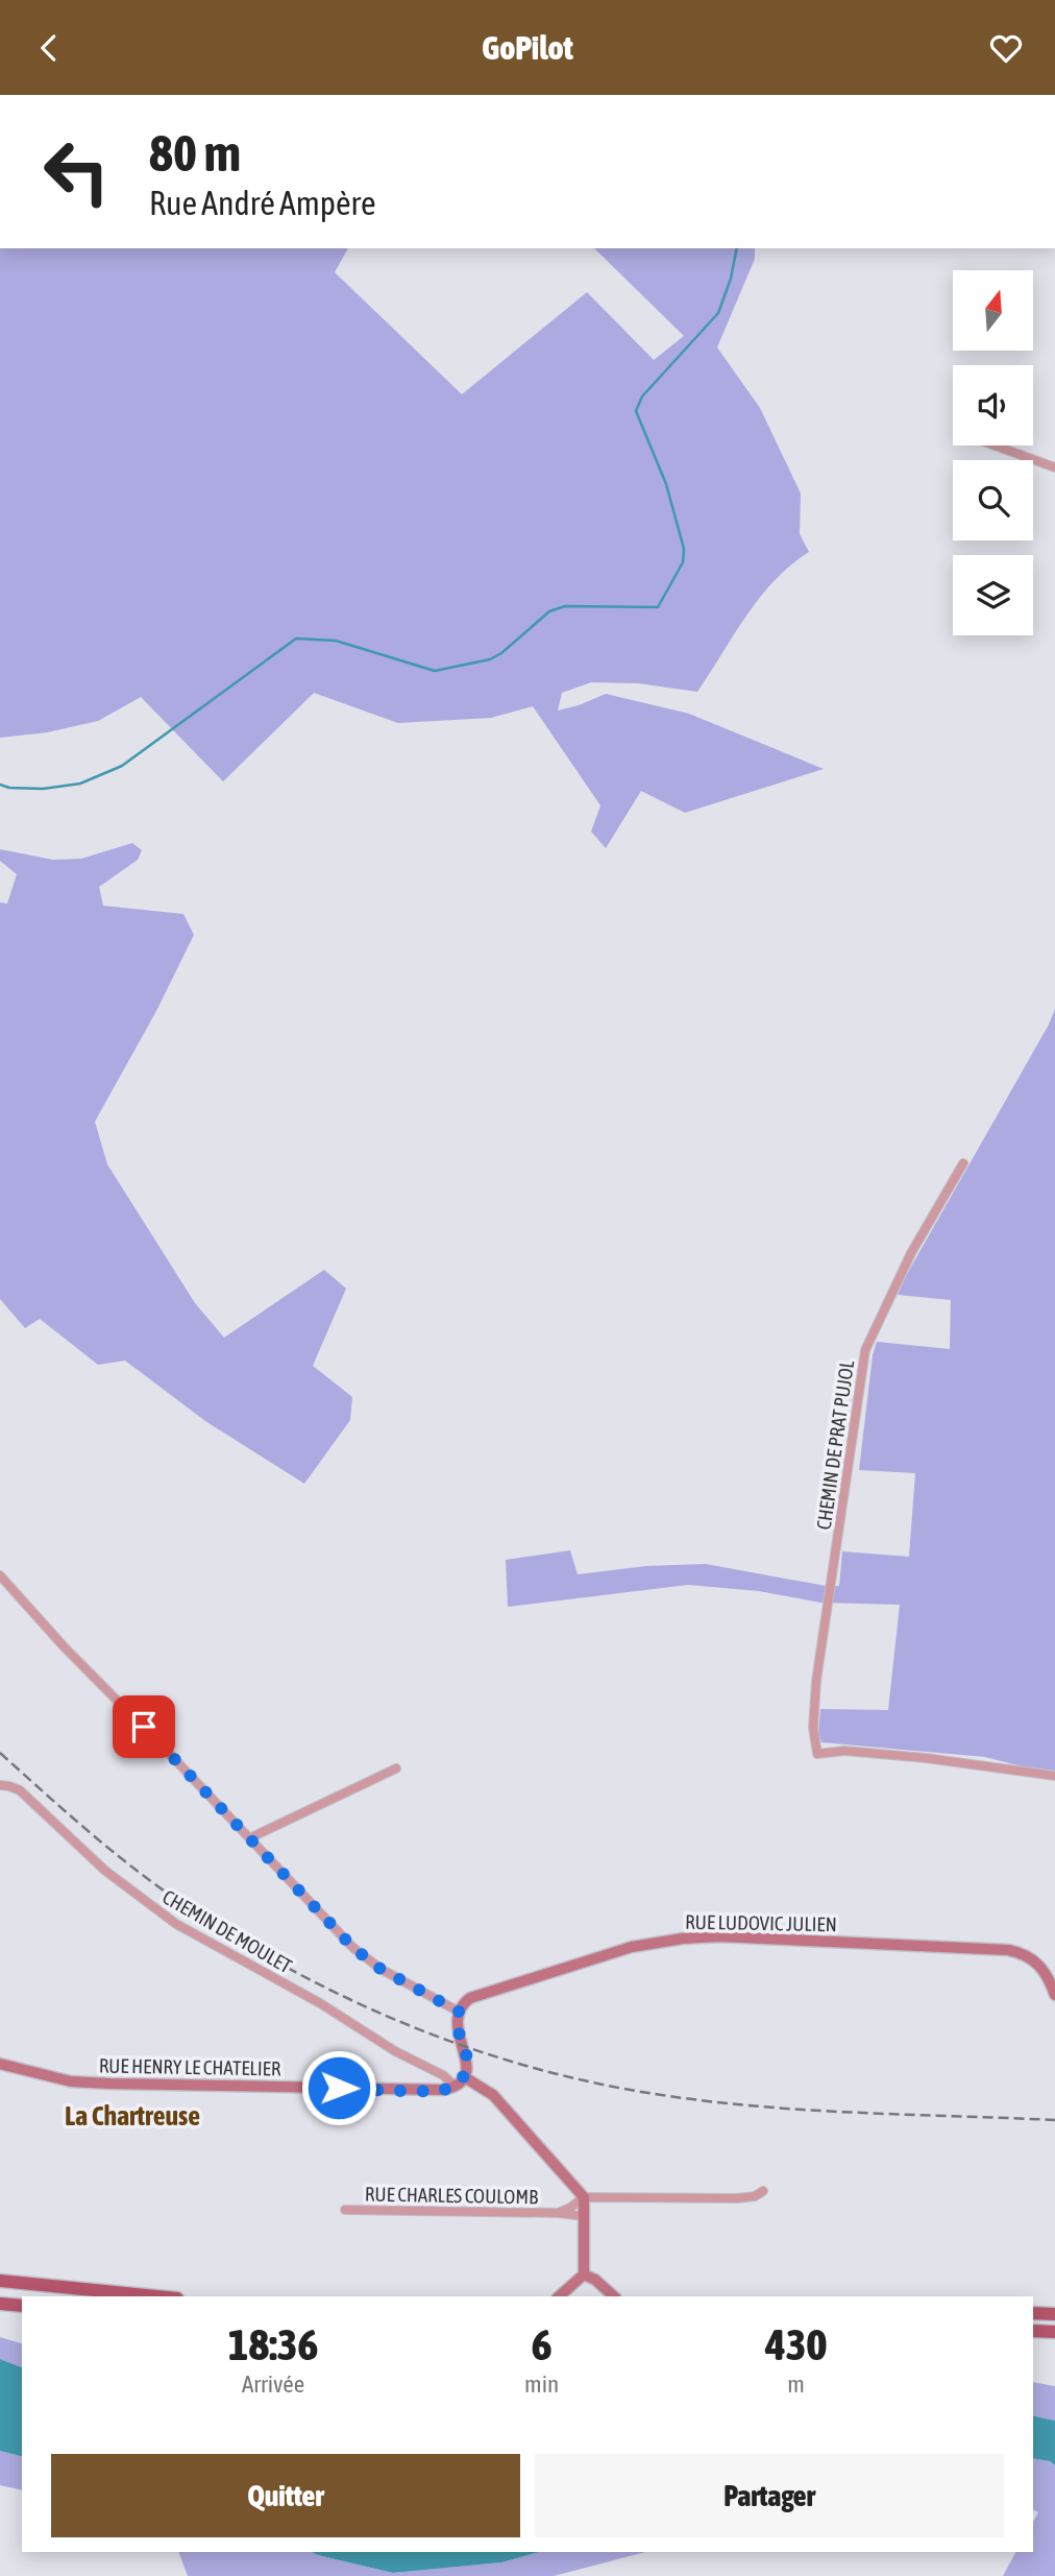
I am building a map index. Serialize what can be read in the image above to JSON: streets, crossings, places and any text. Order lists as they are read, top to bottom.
{
  "streets": {
    "main road": ["RUE LUDOVIC JULIEN", "RUE HENRY LE CHATELIER"],
    "street": ["CHEMIN DE PRAT PUJOL", "CHEMIN DE MOULET", "RUE CHARLES COULOMB"]
  },
  "crossings": [
    ["CHEMIN DE MOULET", "RUE HENRY LE CHATELIER"]
  ],
  "districts": ["La Chartreuse"],
  "north": "top",
  "page": {
    "header": "GoPilot",
    "turn": ["80 m", "Rue André Ampère"],
    "eta": [
      "18:36",
      "Arrivée",
      "6",
      "min",
      "430",
      "m"
    ],
    "buttons": ["Quitter", "Partager"]
  }
}
